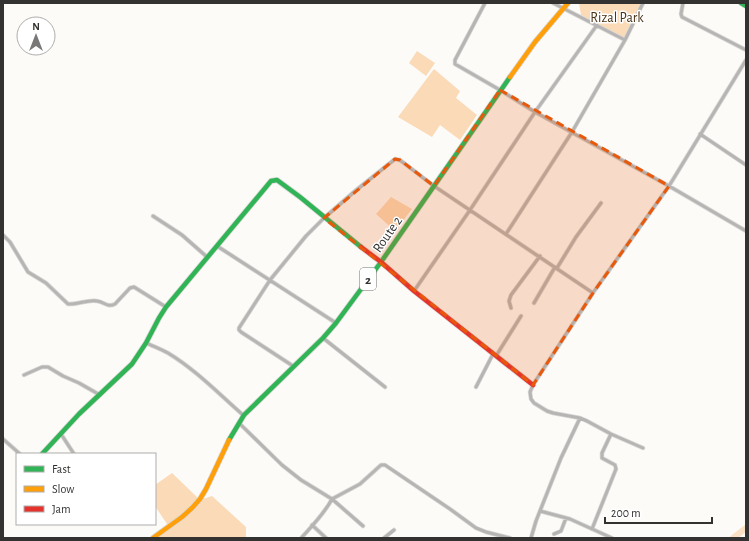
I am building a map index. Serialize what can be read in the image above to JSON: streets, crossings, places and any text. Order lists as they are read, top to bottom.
{
  "streets": {
    "main road": ["Route 2", "2"]
  },
  "parks": ["Rizal Park"],
  "legend": ["Fast", "Slow", "Jam"],
  "scale_bar": "200 m",
  "north": "top"
}
